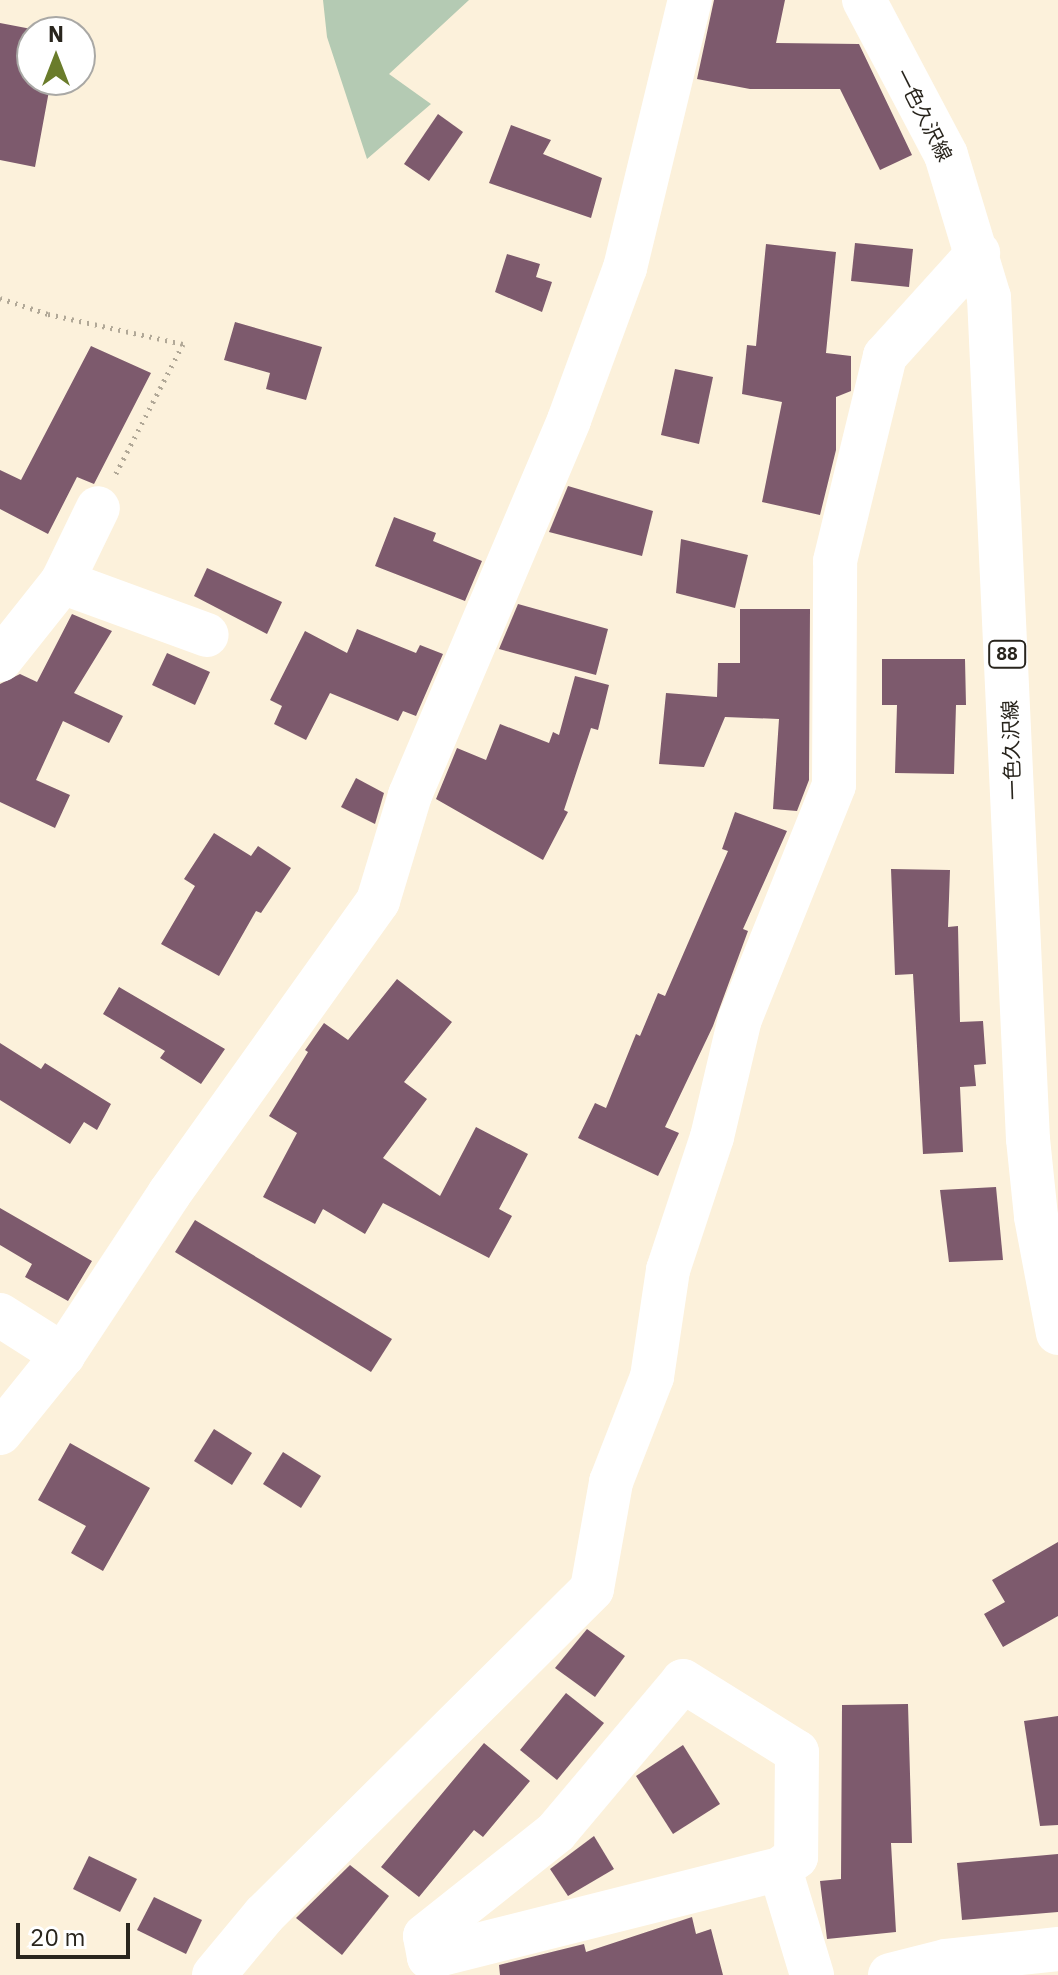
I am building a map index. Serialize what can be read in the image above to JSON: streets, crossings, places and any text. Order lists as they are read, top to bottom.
{
  "streets": {
    "street": ["一色久沢線", "88"]
  },
  "scale_bar": "20 m",
  "north": "top"
}
